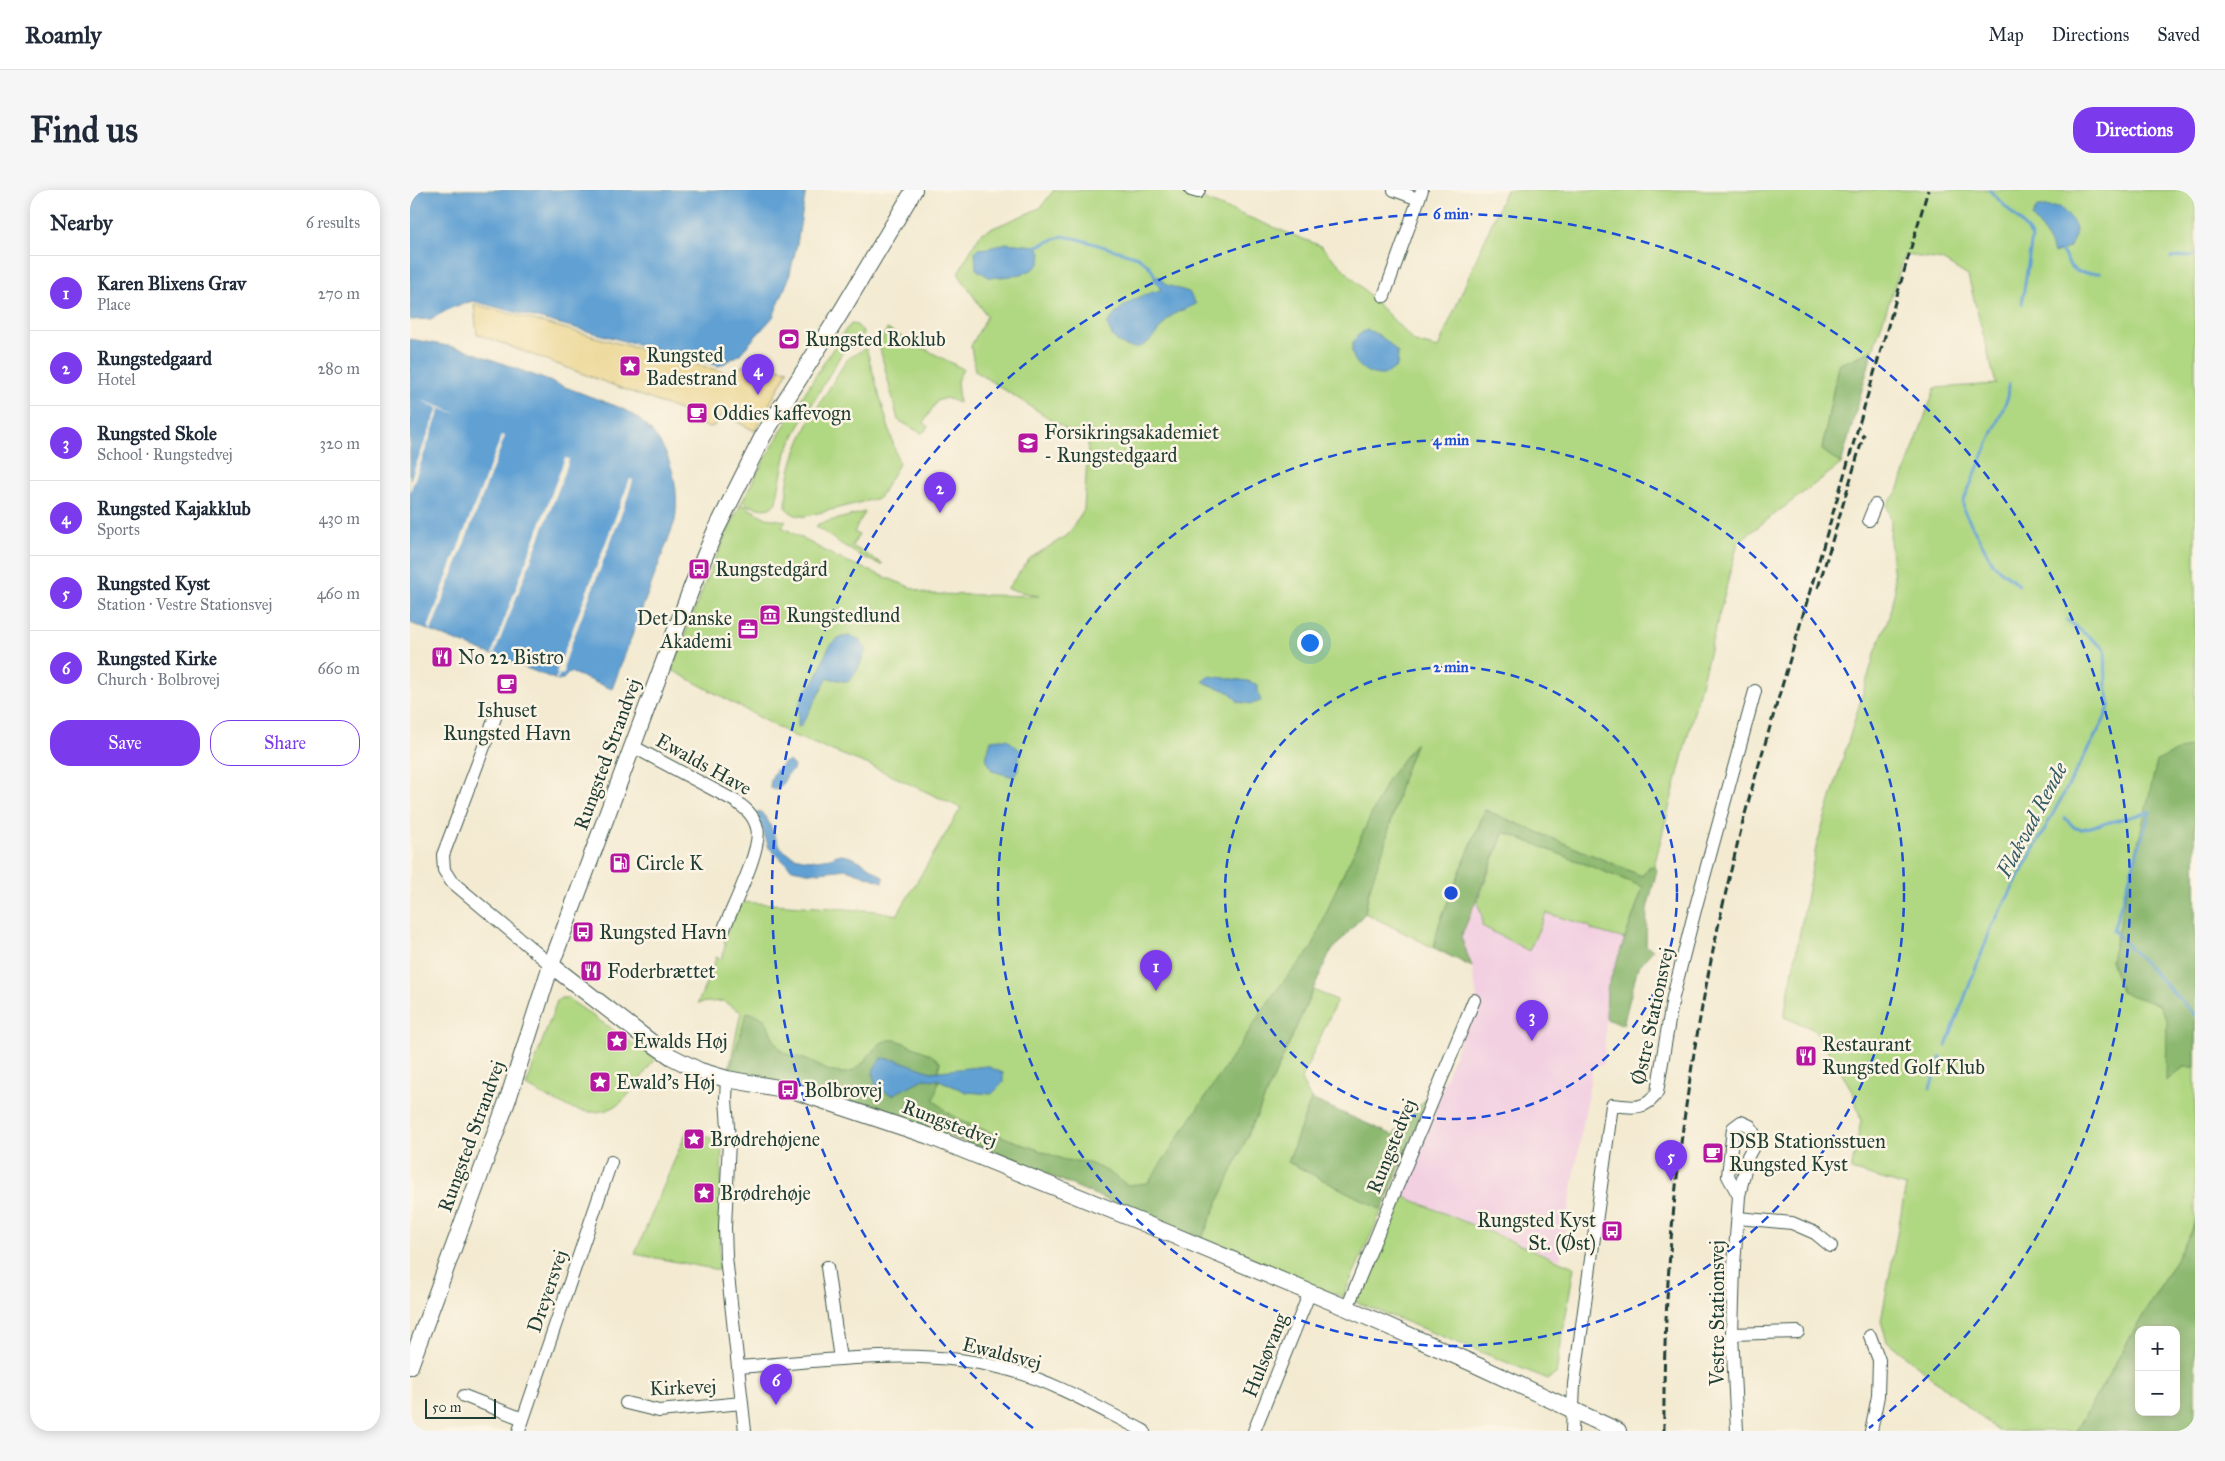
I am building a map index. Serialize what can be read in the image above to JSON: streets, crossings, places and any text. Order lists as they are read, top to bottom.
{
  "streets": {
    "main road": ["Rungsted Strandvej", "Rungstedvej"],
    "street": [
      "Ewalds Have",
      "Østre Stationsvej",
      "Dreyersvej",
      "Vestre Stationsvej",
      "Ewaldsvej",
      "Hulsøvang",
      "Kirkevej"
    ]
  },
  "crossings": [
    ["Rungsted Strandvej", "Ewalds Have"],
    ["Rungsted Strandvej", "Rungstedvej"],
    ["Østre Stationsvej", "Rungstedvej"],
    ["Rungstedvej", "Hulsøvang"]
  ],
  "water": ["Flakvad Rende"],
  "places": {
    "sports": ["Rungsted Roklub"],
    "place": [
      "Rungsted Badestrand",
      "Ewalds Høj",
      "Ewald's Høj",
      "Brødrehøjene",
      "Brødrehøje"
    ],
    "cafe": ["Oddies kaffevogn", "Ishuset Rungsted Havn", "DSB Stationsstuen Rungsted Kyst"],
    "school or university": ["Forsikringsakademiet - Rungstedgaard"],
    "bus stop": [
      "Rungstedgård",
      "Rungsted Havn",
      "Bolbrovej",
      "Rungsted Kyst St. (Øst)"
    ],
    "museum": ["Rungstedlund"],
    "office": ["Det Danske Akademi"],
    "restaurant": ["No 22 Bistro", "Foderbrættet", "Restaurant Rungsted Golf Klub"],
    "fuel station": ["Circle K"]
  },
  "scale_bar": "50 m",
  "page": {
    "header": "Roamly",
    "nav": ["Map", "Directions", "Saved"],
    "buttons": [
      "Directions",
      ["Save", "Share"]
    ],
    "title": "Find us",
    "heading": ["Nearby", "6 results"],
    "list": [
      {
        "mark": "1",
        "name": "Karen Blixens Grav",
        "note": "Place",
        "value": "270 m"
      },
      {
        "mark": "2",
        "name": "Rungstedgaard",
        "note": "Hotel",
        "value": "280 m"
      },
      {
        "mark": "3",
        "name": "Rungsted Skole",
        "note": "School · Rungstedvej",
        "value": "320 m"
      },
      {
        "mark": "4",
        "name": "Rungsted Kajakklub",
        "note": "Sports",
        "value": "430 m"
      },
      {
        "mark": "5",
        "name": "Rungsted Kyst",
        "note": "Station · Vestre Stationsvej",
        "value": "460 m"
      },
      {
        "mark": "6",
        "name": "Rungsted Kirke",
        "note": "Church · Bolbrovej",
        "value": "660 m"
      }
    ],
    "pins": [
      "4",
      "2",
      "1",
      "3",
      "5",
      "6"
    ],
    "map_buttons": ["+", "−"],
    "scale": "50 m"
  },
  "rings": ["6 min", "4 min", "2 min"]
}
